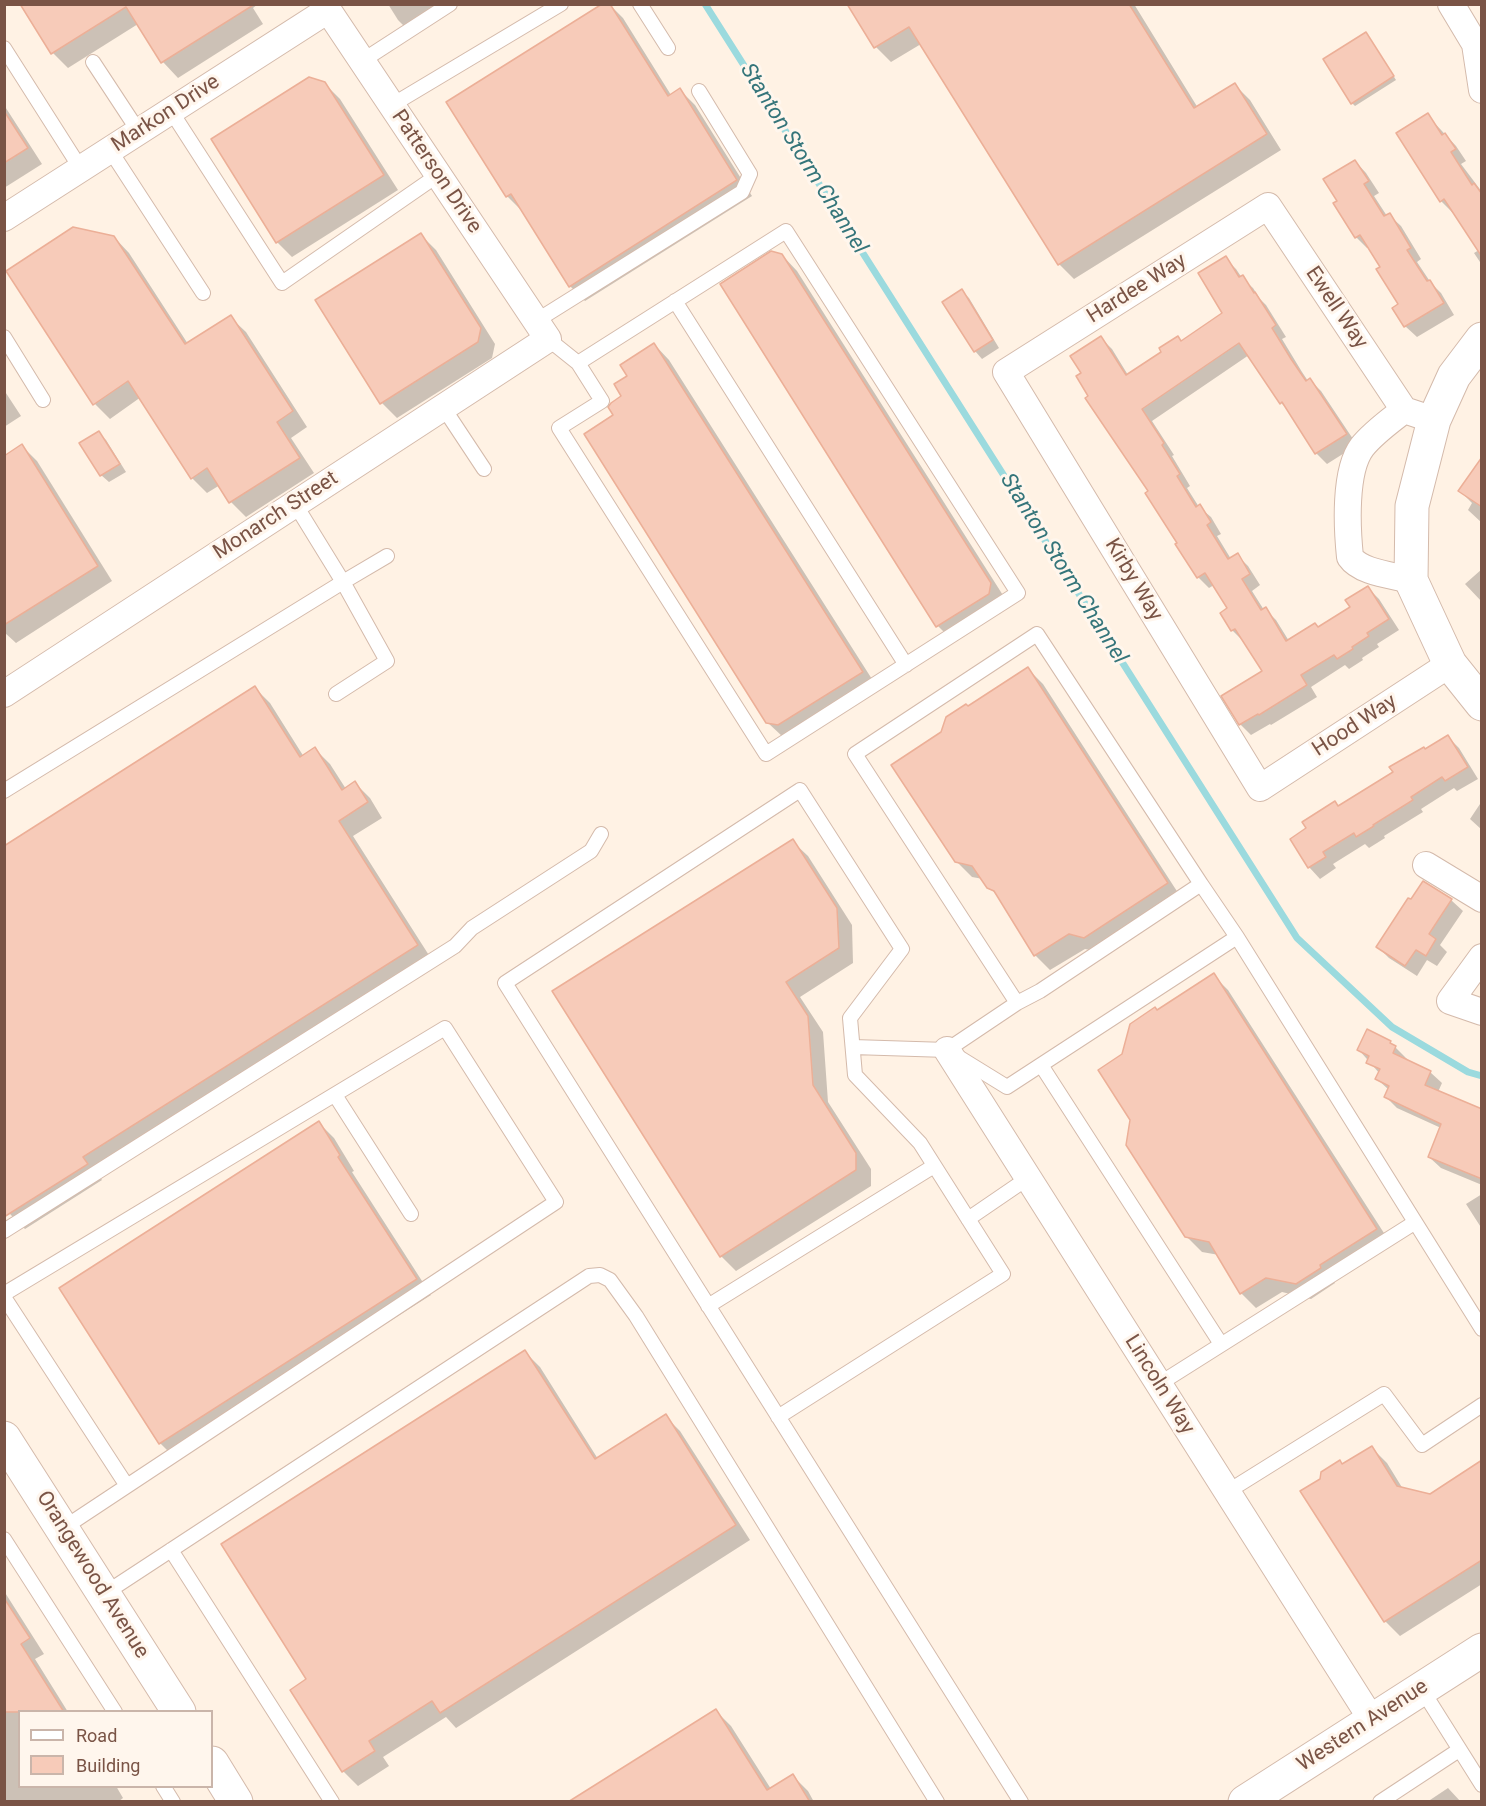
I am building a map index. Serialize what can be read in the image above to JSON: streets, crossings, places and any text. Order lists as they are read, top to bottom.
{
  "streets": {
    "street": [
      "Markon Drive",
      "Patterson Drive",
      "Hardee Way",
      "Ewell Way",
      "Monarch Street",
      "Kirby Way",
      "Hood Way",
      "Lincoln Way",
      "Orangewood Avenue",
      "Western Avenue"
    ]
  },
  "crossings": [
    ["Markon Drive", "Patterson Drive"],
    ["Patterson Drive", "Monarch Street"],
    ["Hardee Way", "Ewell Way"],
    ["Hardee Way", "Kirby Way"],
    ["Kirby Way", "Hood Way"],
    ["Lincoln Way", "Western Avenue"]
  ],
  "water": ["Stanton Storm Channel"],
  "legend": ["Road", "Building"]
}
